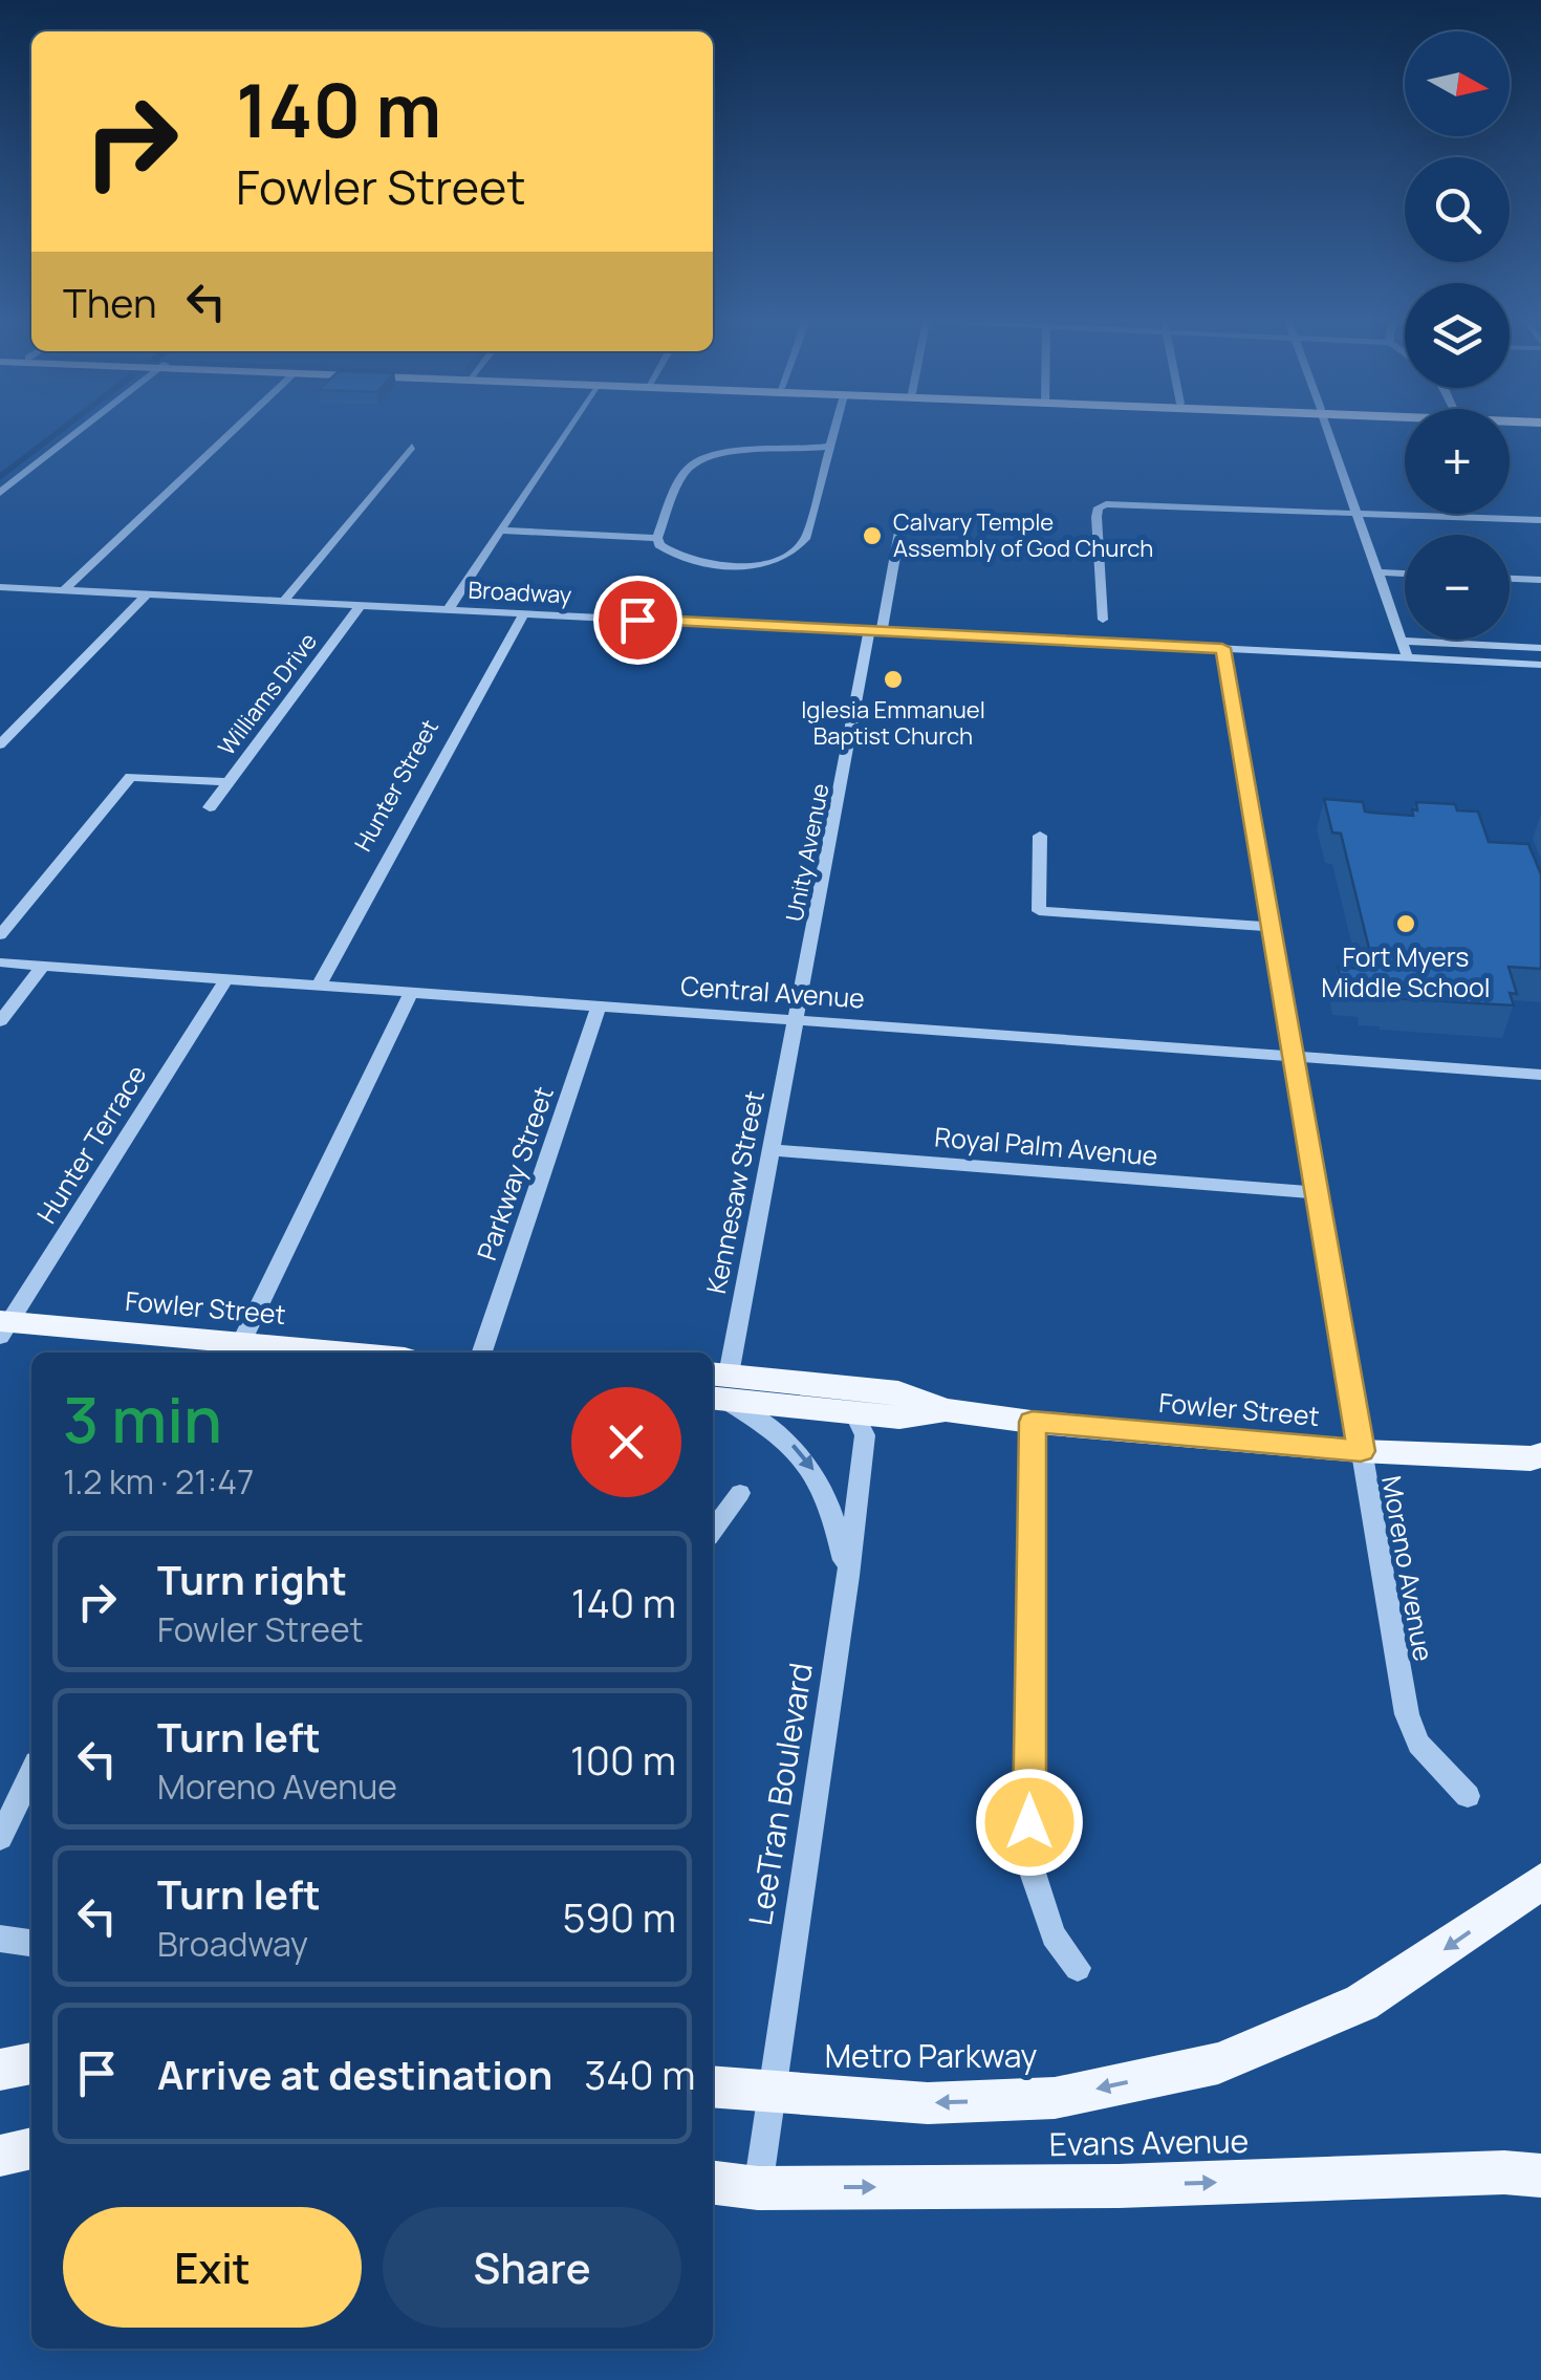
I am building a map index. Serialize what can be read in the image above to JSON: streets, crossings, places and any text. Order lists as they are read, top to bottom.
{
  "streets": {
    "main road": ["Fowler Street", "Metro Parkway", "Evans Avenue"],
    "street": [
      "Broadway",
      "Williams Drive",
      "Hunter Street",
      "Unity Avenue",
      "Central Avenue",
      "Hunter Terrace",
      "Royal Palm Avenue",
      "Parkway Street",
      "Kennesaw Street",
      "Moreno Avenue",
      "LeeTran Boulevard"
    ]
  },
  "crossings": [
    ["Broadway", "Williams Drive"],
    ["Broadway", "Hunter Street"],
    ["Broadway", "Unity Avenue"],
    ["Broadway", "Moreno Avenue"],
    ["Hunter Street", "Central Avenue"],
    ["Unity Avenue", "Central Avenue"],
    ["Unity Avenue", "Kennesaw Street"],
    ["Central Avenue", "Hunter Terrace"],
    ["Central Avenue", "Parkway Street"],
    ["Central Avenue", "Kennesaw Street"],
    ["Central Avenue", "Moreno Avenue"],
    ["Hunter Terrace", "Fowler Street"],
    ["Royal Palm Avenue", "Kennesaw Street"],
    ["Royal Palm Avenue", "Moreno Avenue"],
    ["Kennesaw Street", "Fowler Street"],
    ["Fowler Street", "Moreno Avenue"],
    ["Fowler Street", "LeeTran Boulevard"],
    ["LeeTran Boulevard", "Metro Parkway"],
    ["LeeTran Boulevard", "Evans Avenue"]
  ],
  "one_way": ["Metro Parkway", "Evans Avenue"],
  "places": ["Calvary Temple Assembly of God Church", "Iglesia Emmanuel Baptist Church", "Fort Myers Middle School"],
  "north": "right",
  "page": {
    "map_buttons": ["+", "−"],
    "turn": ["140 m", "Fowler Street"],
    "then": "Then",
    "heading": ["3 min", "1.2 km · 21:47"],
    "list": [
      {
        "name": "Turn right",
        "note": "Fowler Street",
        "value": "140 m"
      },
      {
        "name": "Turn left",
        "note": "Moreno Avenue",
        "value": "100 m"
      },
      {
        "name": "Turn left",
        "note": "Broadway",
        "value": "590 m"
      },
      {
        "name": "Arrive at destination",
        "value": "340 m"
      }
    ],
    "buttons": ["Exit", "Share"]
  }
}
